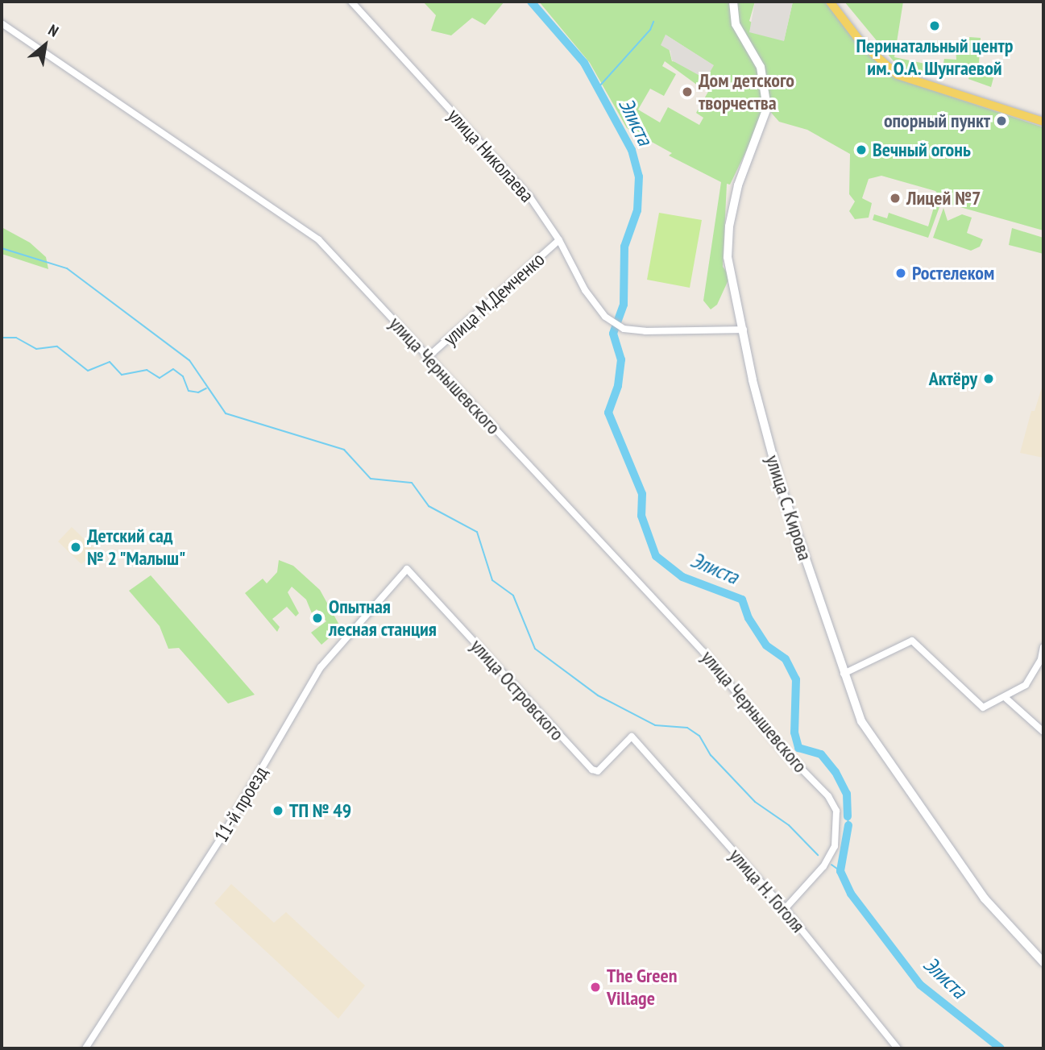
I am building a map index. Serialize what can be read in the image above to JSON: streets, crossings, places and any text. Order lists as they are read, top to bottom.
{
  "streets": {
    "main road": ["улица С. Кирова"],
    "street": [
      "улица Николаева",
      "улица М.Демченко",
      "улица Чернышевского",
      "улица Островского",
      "11-й проезд",
      "улица Н. Гоголя"
    ]
  },
  "crossings": [
    ["улица Николаева", "улица М.Демченко"],
    ["улица Николаева", "улица С. Кирова"],
    ["улица М.Демченко", "улица Чернышевского"],
    ["улица Чернышевского", "улица Н. Гоголя"],
    ["улица Островского", "11-й проезд"],
    ["улица Островского", "улица Н. Гоголя"]
  ],
  "water": ["Элиста"],
  "places": [
    "Перинатальный центр им. О.А. Шунгаевой",
    "Дом детского творчества",
    "опорный пункт",
    "Вечный огонь",
    "Лицей №7",
    "Ростелеком",
    "Актёру",
    "Детский сад № 2 \"Малыш\"",
    "Опытная лесная станция",
    "ТП № 49",
    "The Green Village"
  ],
  "north": "top right"
}
